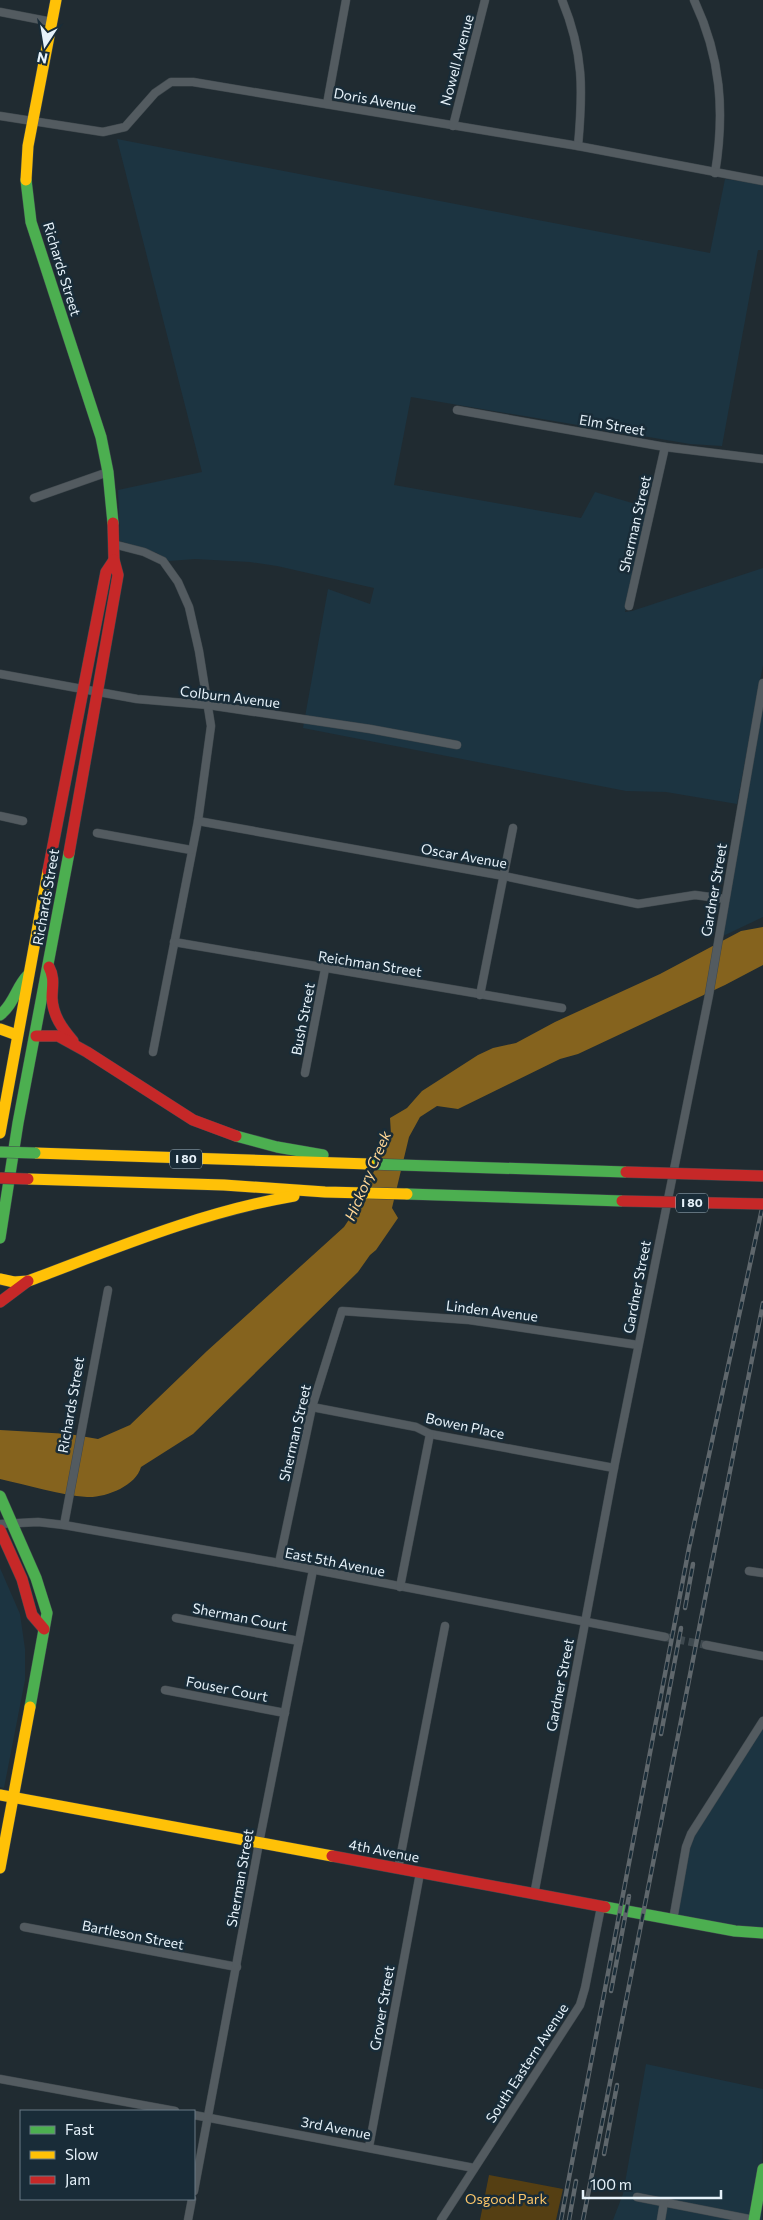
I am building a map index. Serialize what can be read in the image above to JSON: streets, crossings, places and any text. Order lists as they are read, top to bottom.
{
  "streets": {
    "main road": ["Richards Street", "I 80", "4th Avenue"],
    "street": [
      "Nowell Avenue",
      "Doris Avenue",
      "Elm Street",
      "Sherman Street",
      "Colburn Avenue",
      "Oscar Avenue",
      "Gardner Street",
      "Reichman Street",
      "Bush Street",
      "Linden Avenue",
      "Bowen Place",
      "East 5th Avenue",
      "Sherman Court",
      "Fouser Court",
      "Bartleson Street",
      "Grover Street",
      "South Eastern Avenue",
      "3rd Avenue"
    ]
  },
  "crossings": [
    ["Nowell Avenue", "Doris Avenue"],
    ["Doris Avenue", "Richards Street"],
    ["Richards Street", "Colburn Avenue"],
    ["Richards Street", "East 5th Avenue"],
    ["Elm Street", "Sherman Street"],
    ["Sherman Street", "Linden Avenue"],
    ["Sherman Street", "Bowen Place"],
    ["Sherman Street", "East 5th Avenue"],
    ["Sherman Street", "Sherman Court"],
    ["Sherman Street", "Fouser Court"],
    ["Sherman Street", "4th Avenue"],
    ["Sherman Street", "Bartleson Street"],
    ["Sherman Street", "3rd Avenue"],
    ["Oscar Avenue", "Gardner Street"],
    ["Gardner Street", "Linden Avenue"],
    ["Gardner Street", "Bowen Place"],
    ["Gardner Street", "East 5th Avenue"],
    ["Gardner Street", "4th Avenue"],
    ["Reichman Street", "Bush Street"],
    ["4th Avenue", "Grover Street"],
    ["4th Avenue", "South Eastern Avenue"],
    ["Grover Street", "3rd Avenue"],
    ["South Eastern Avenue", "3rd Avenue"]
  ],
  "water": ["Hickory Creek"],
  "parks": ["Osgood Park"],
  "legend": ["Fast", "Slow", "Jam"],
  "scale_bar": "100 m",
  "north": "bottom"
}
